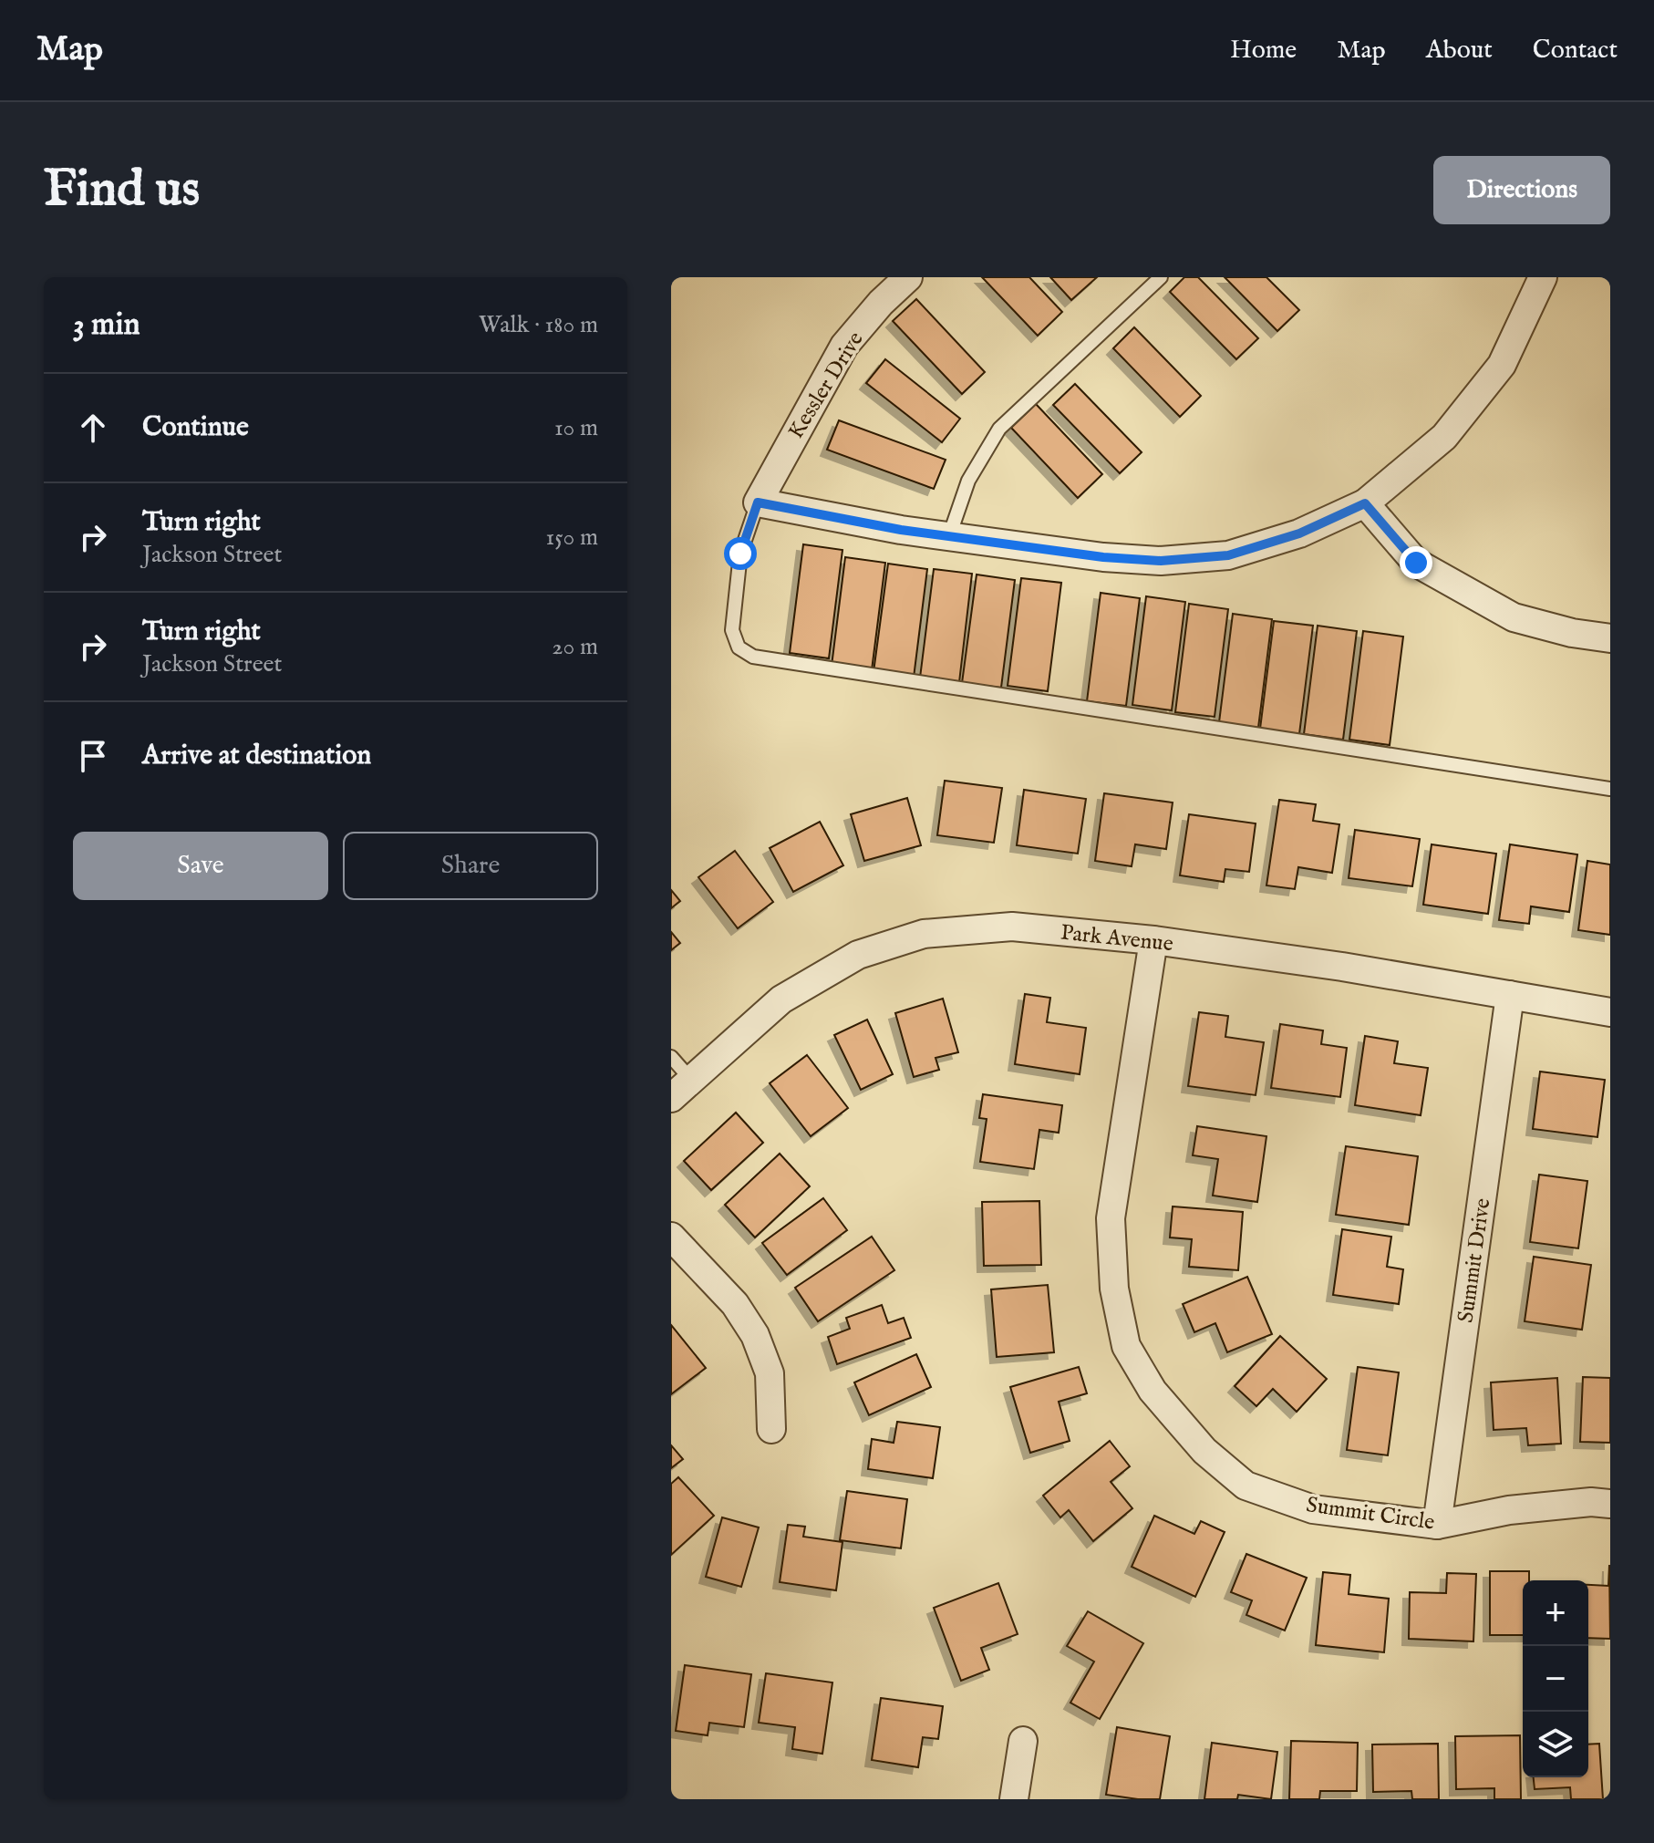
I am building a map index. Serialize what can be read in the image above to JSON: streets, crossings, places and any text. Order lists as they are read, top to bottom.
{
  "streets": {
    "street": [
      "Kessler Drive",
      "Park Avenue",
      "Summit Drive",
      "Summit Circle"
    ]
  },
  "crossings": [
    ["Park Avenue", "Summit Drive"],
    ["Park Avenue", "Summit Circle"],
    ["Summit Drive", "Summit Circle"]
  ],
  "page": {
    "header": "Map",
    "nav": [
      "Home",
      "Map",
      "About",
      "Contact"
    ],
    "buttons": [
      "Directions",
      ["Save", "Share"]
    ],
    "title": "Find us",
    "heading": ["3 min", "Walk · 180 m"],
    "list": [
      ["Continue", "10 m"],
      ["Turn right", "Jackson Street", "150 m"],
      ["Turn right", "Jackson Street", "20 m"],
      "Arrive at destination"
    ],
    "map_buttons": ["+", "−"]
  }
}
